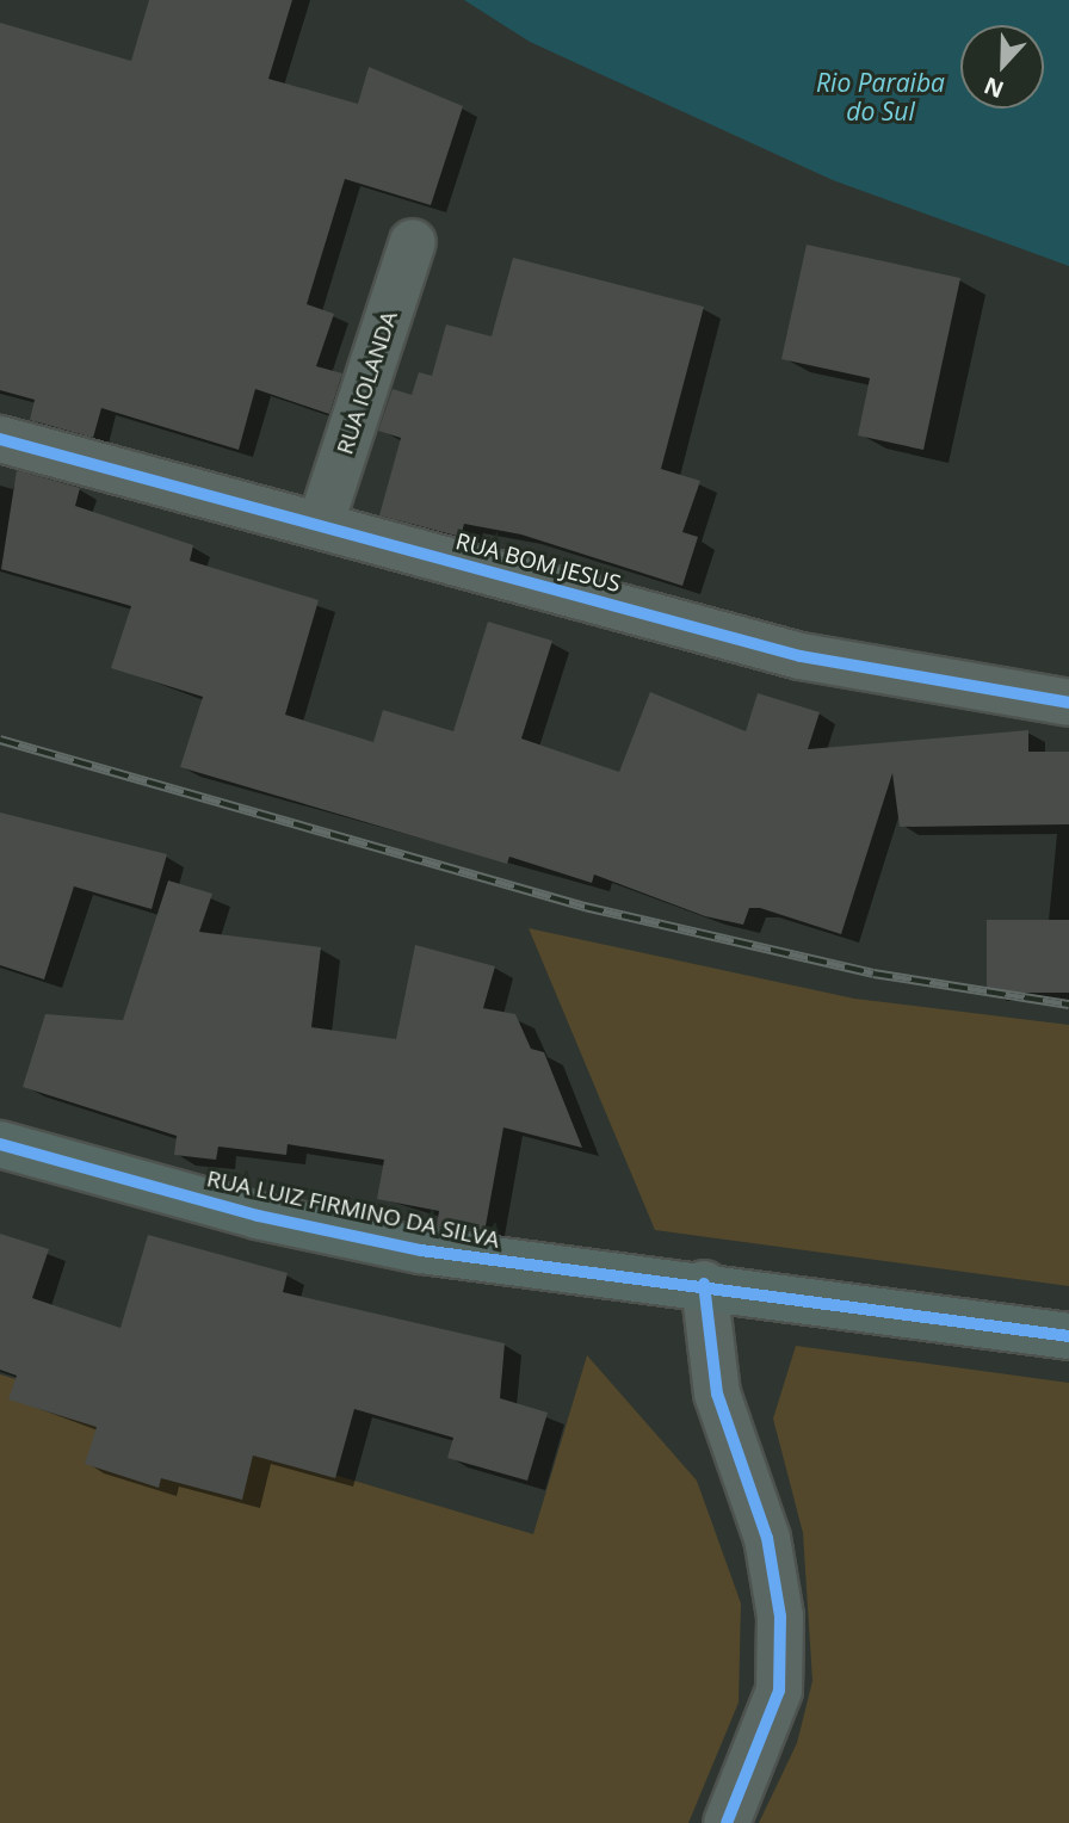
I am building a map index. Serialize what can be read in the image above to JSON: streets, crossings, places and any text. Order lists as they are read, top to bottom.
{
  "streets": {
    "street": ["RUA IOLANDA", "RUA BOM JESUS", "RUA LUIZ FIRMINO DA SILVA"]
  },
  "crossings": [
    ["RUA IOLANDA", "RUA BOM JESUS"]
  ],
  "water": ["Rio Paraiba do Sul"],
  "north": "bottom"
}
